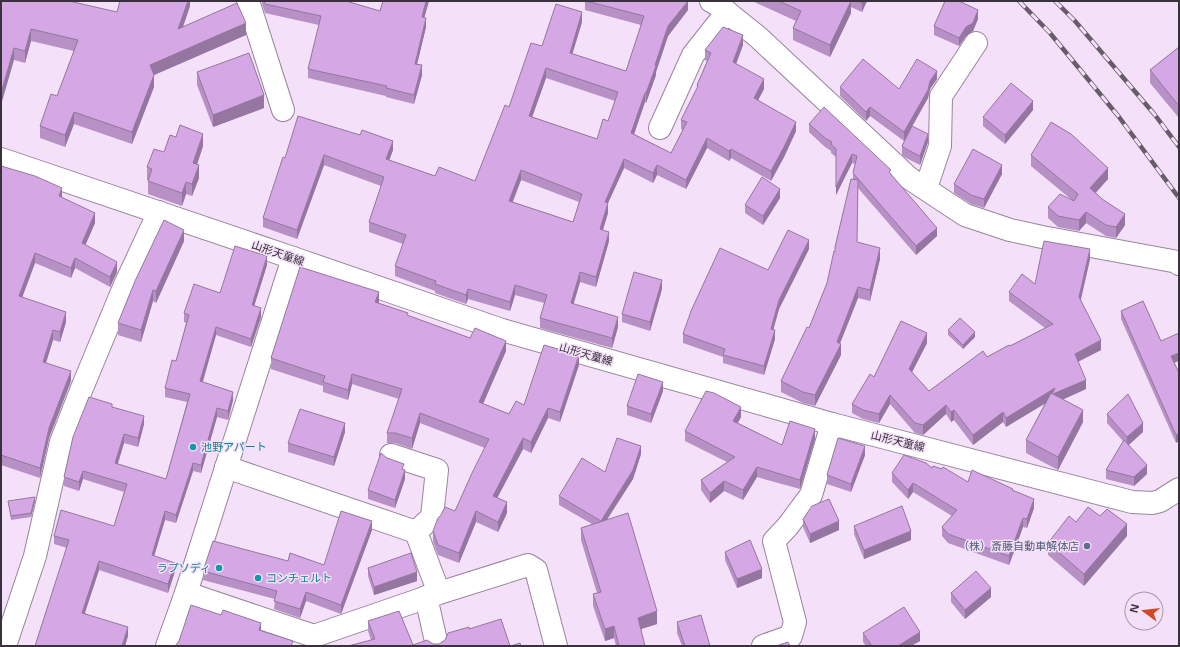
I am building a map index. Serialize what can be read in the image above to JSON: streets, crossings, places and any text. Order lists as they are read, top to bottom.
{
  "streets": {
    "main road": ["山形天童線"]
  },
  "places": [
    "池野アパート",
    "（株）斎藤自動車解体店",
    "ラプソディ",
    "コンチェルト"
  ],
  "north": "left"
}
